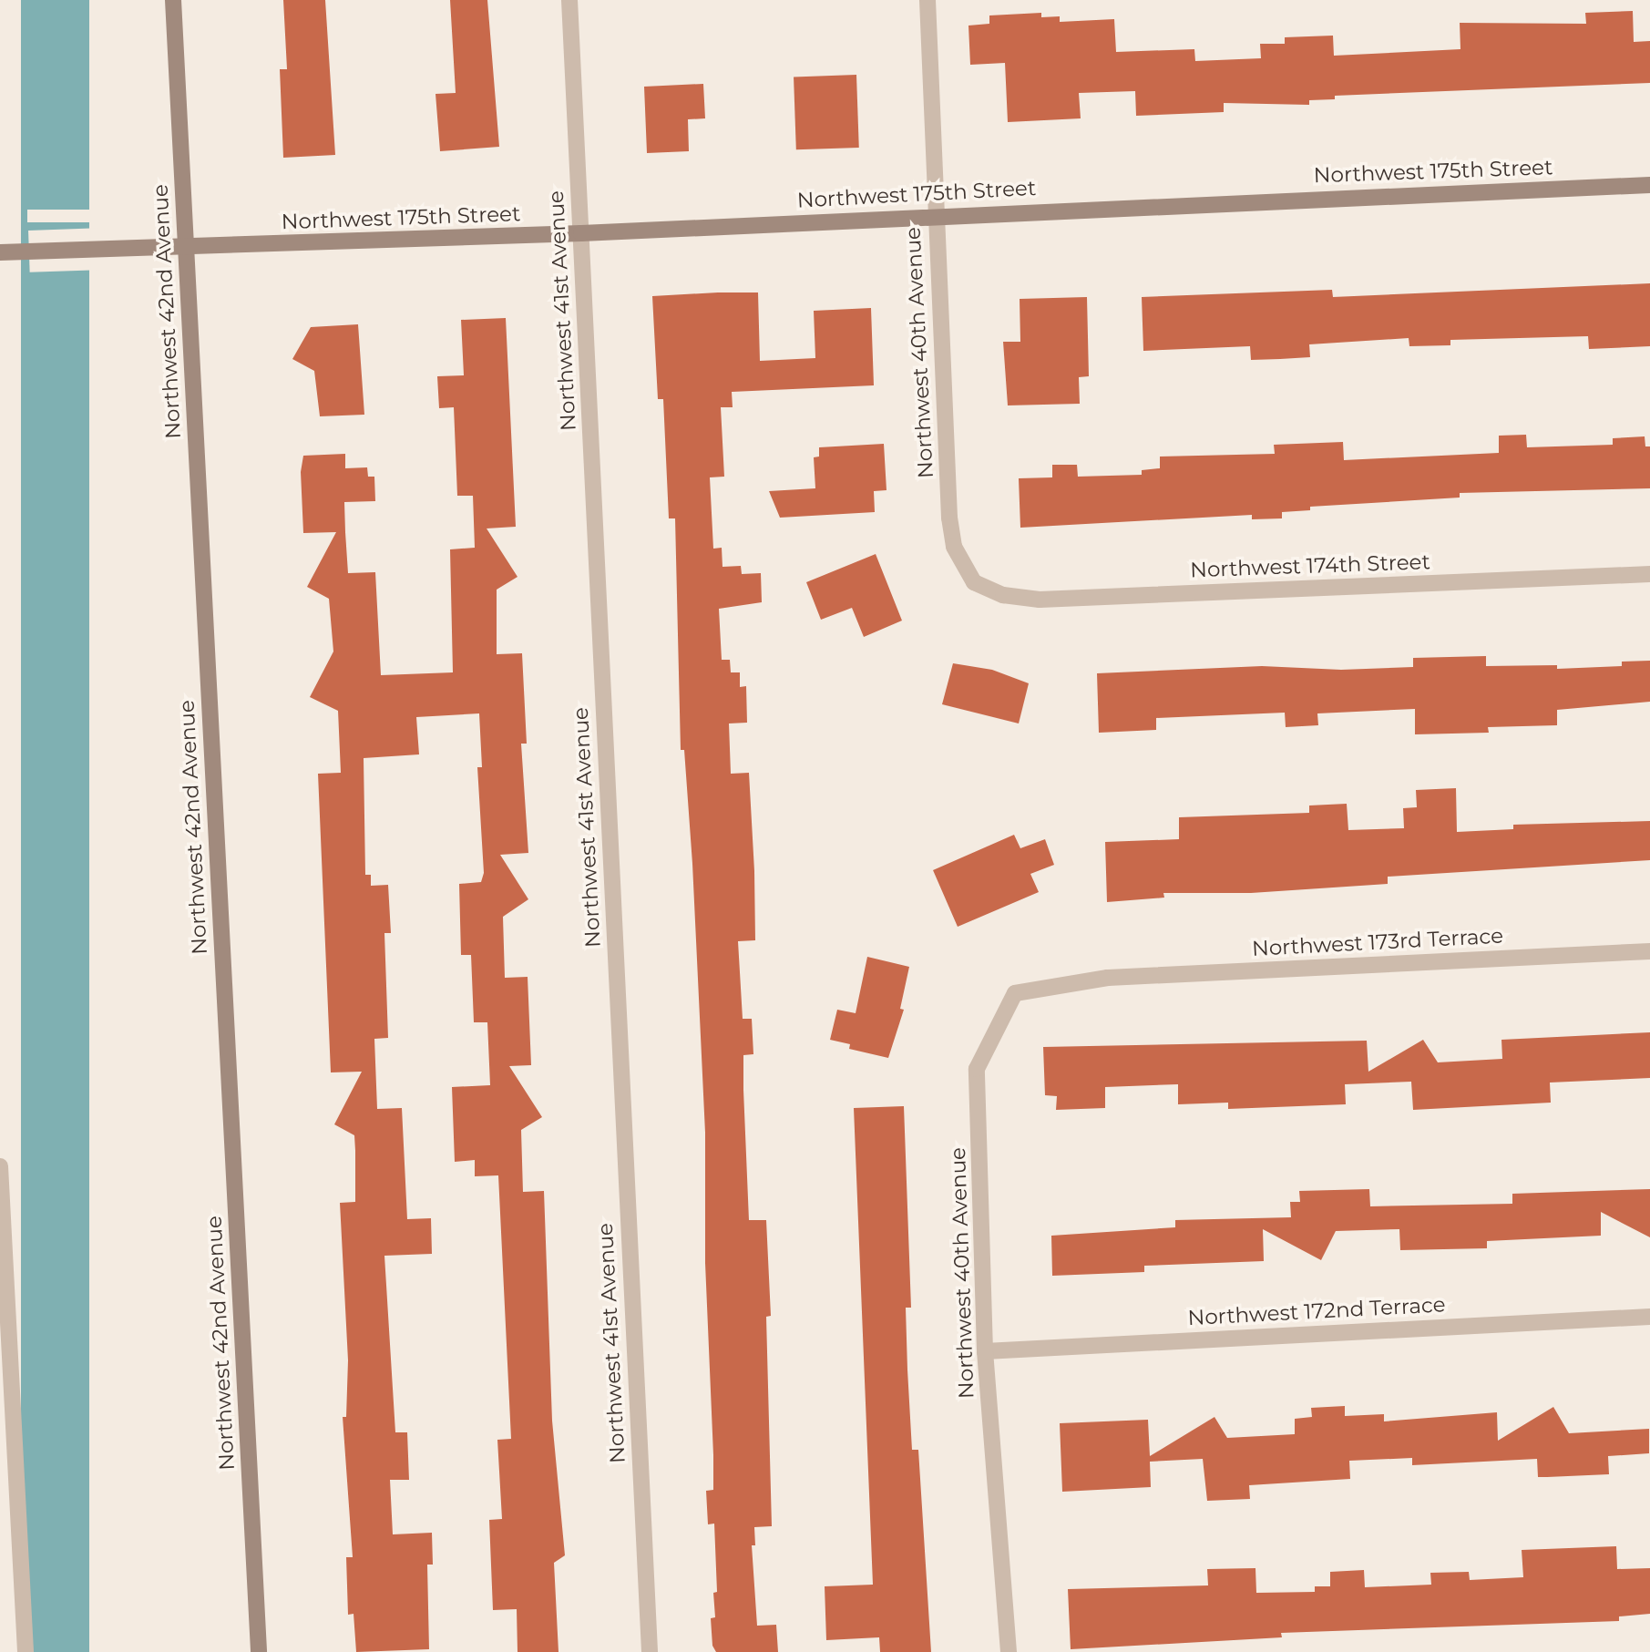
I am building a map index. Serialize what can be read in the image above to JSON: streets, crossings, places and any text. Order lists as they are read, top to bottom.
{
  "streets": {
    "street": [
      "Northwest 175th Street",
      "Northwest 41st Avenue",
      "Northwest 42nd Avenue",
      "Northwest 40th Avenue",
      "Northwest 174th Street",
      "Northwest 173rd Terrace",
      "Northwest 172nd Terrace"
    ]
  },
  "crossings": [
    ["Northwest 175th Street", "Northwest 41st Avenue"],
    ["Northwest 175th Street", "Northwest 42nd Avenue"],
    ["Northwest 175th Street", "Northwest 40th Avenue"],
    ["Northwest 40th Avenue", "Northwest 174th Street"],
    ["Northwest 40th Avenue", "Northwest 173rd Terrace"],
    ["Northwest 40th Avenue", "Northwest 172nd Terrace"]
  ]
}
